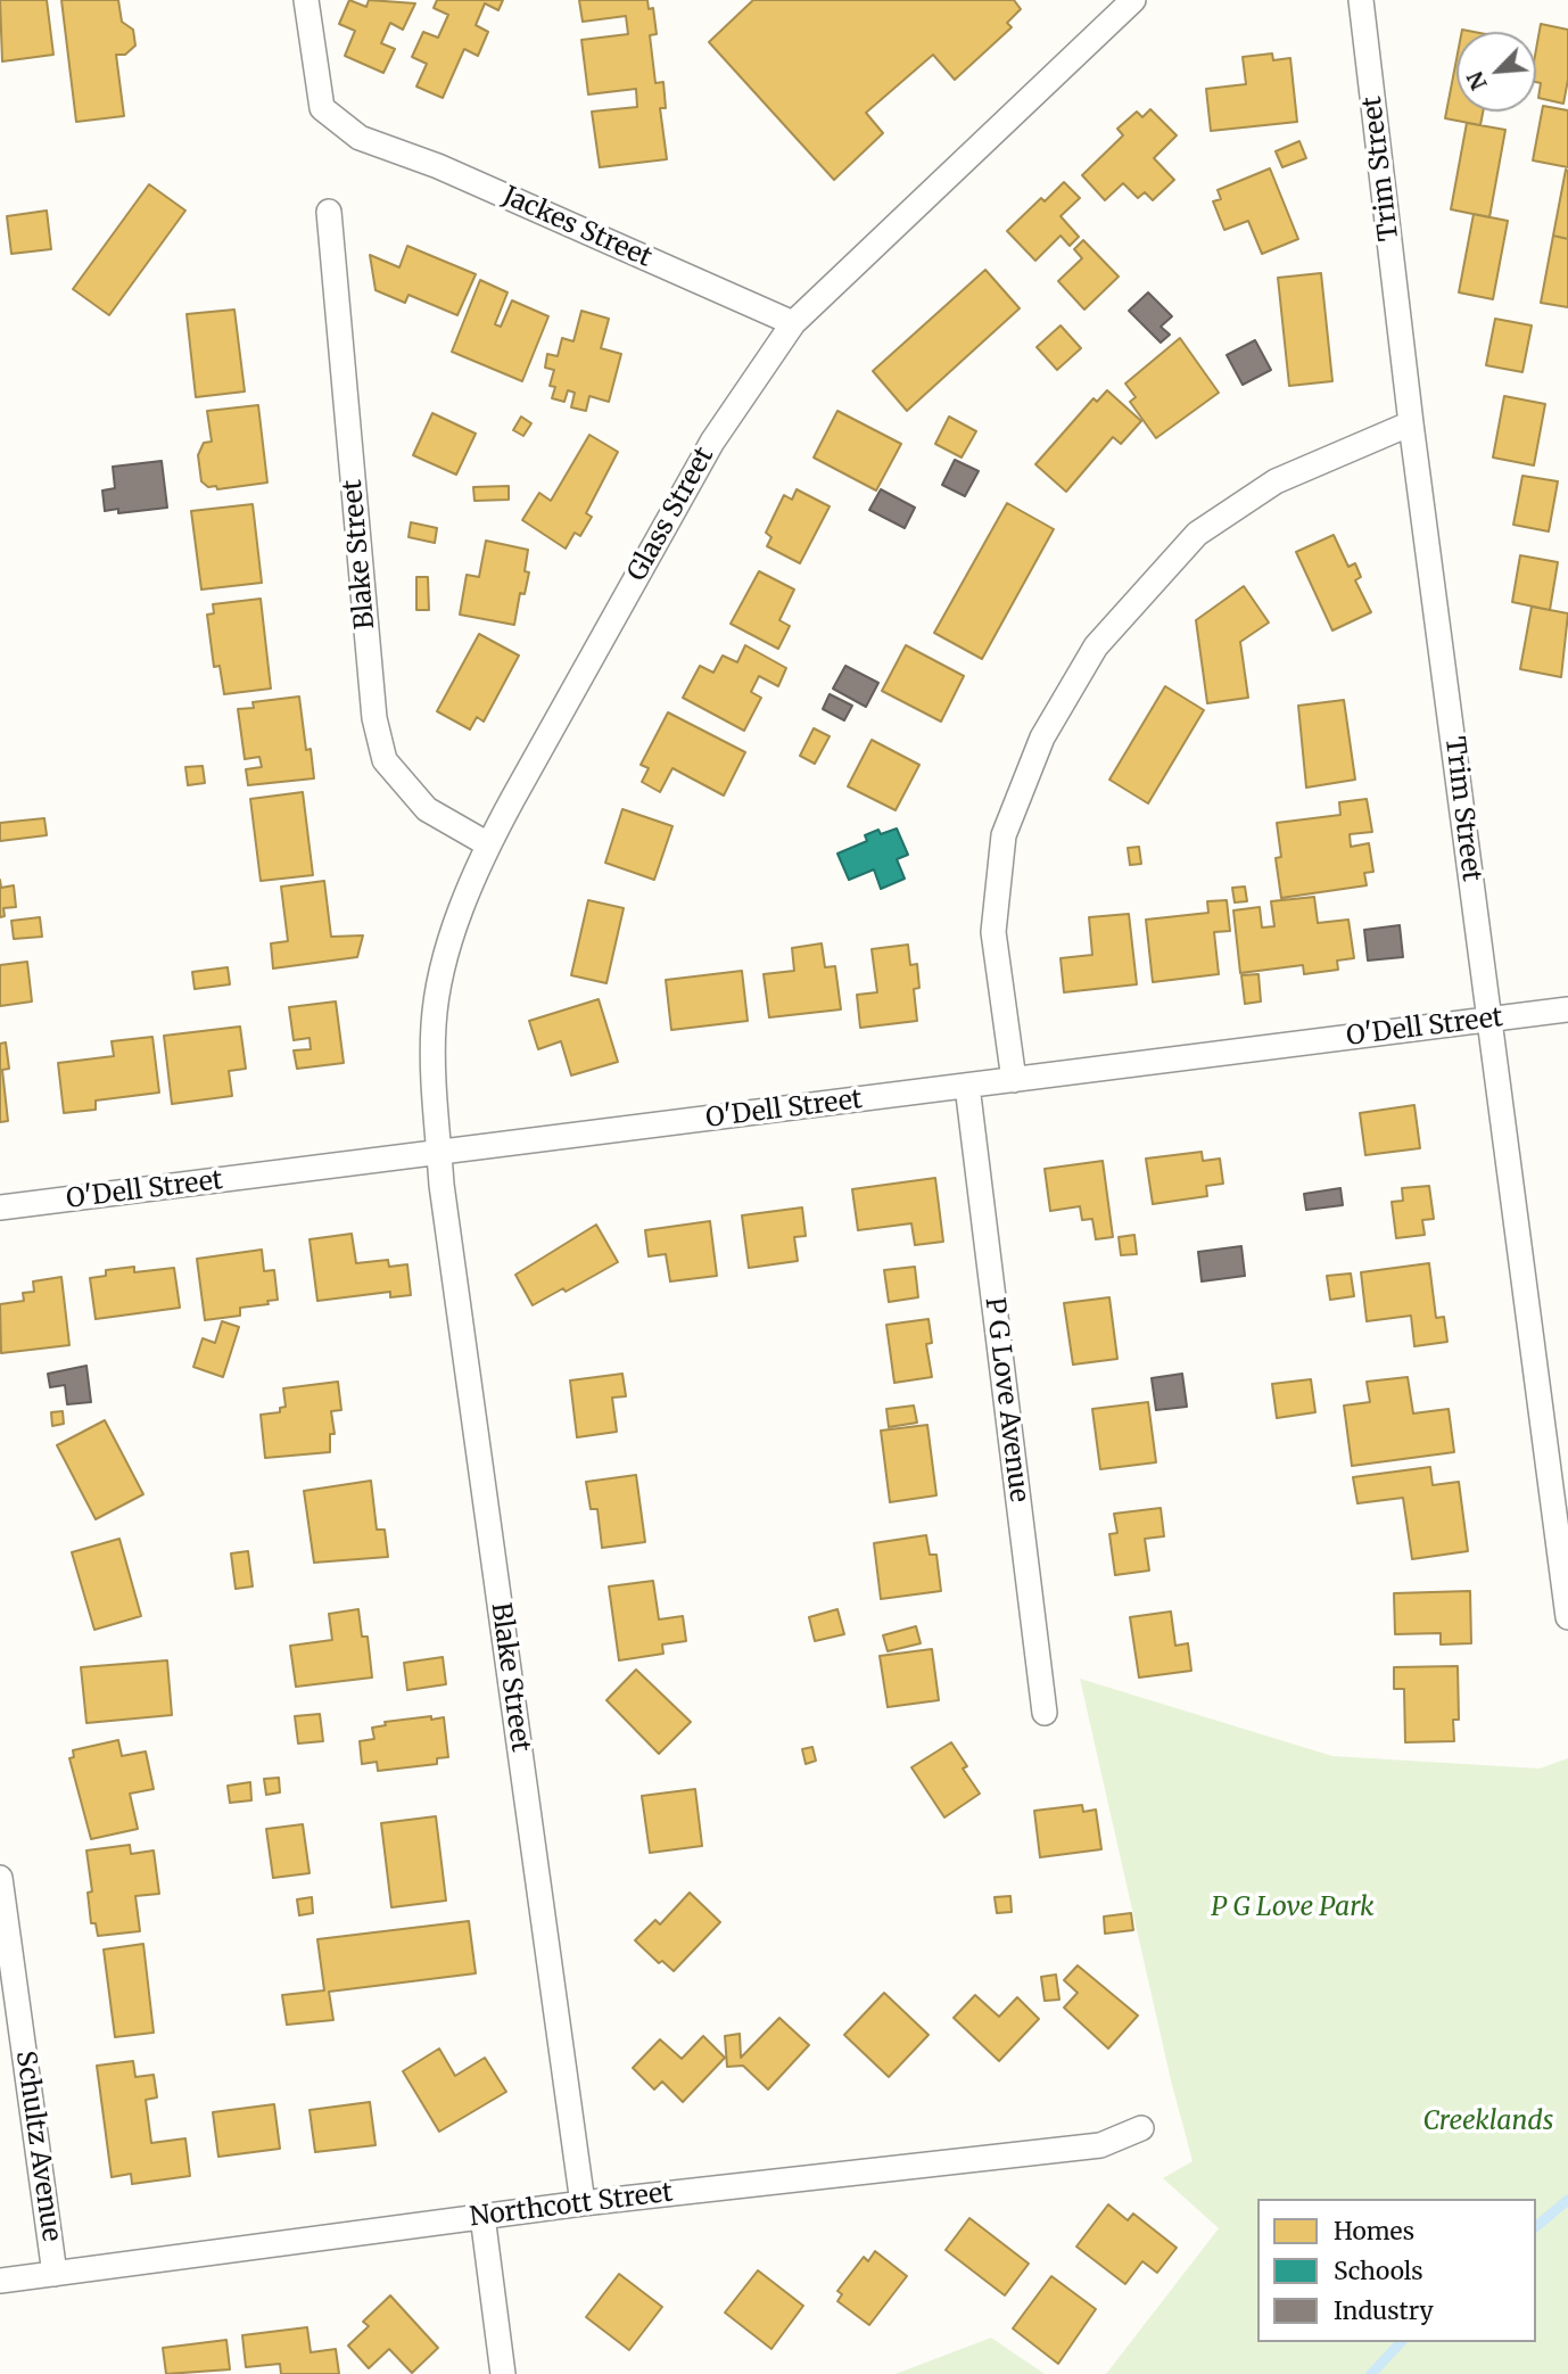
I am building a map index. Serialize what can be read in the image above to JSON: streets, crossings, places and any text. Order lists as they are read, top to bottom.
{
  "streets": {
    "street": [
      "Trim Street",
      "Jackes Street",
      "Glass Street",
      "Blake Street",
      "O'Dell Street",
      "P G Love Avenue",
      "Schultz Avenue",
      "Northcott Street"
    ]
  },
  "crossings": [
    ["Trim Street", "O'Dell Street"],
    ["Jackes Street", "Glass Street"],
    ["Glass Street", "Blake Street"],
    ["Glass Street", "O'Dell Street"],
    ["Blake Street", "O'Dell Street"],
    ["Blake Street", "Northcott Street"],
    ["O'Dell Street", "P G Love Avenue"],
    ["Schultz Avenue", "Northcott Street"]
  ],
  "parks": ["P G Love Park", "Creeklands"],
  "legend": ["Homes", "Schools", "Industry"],
  "north": "bottom left"
}
